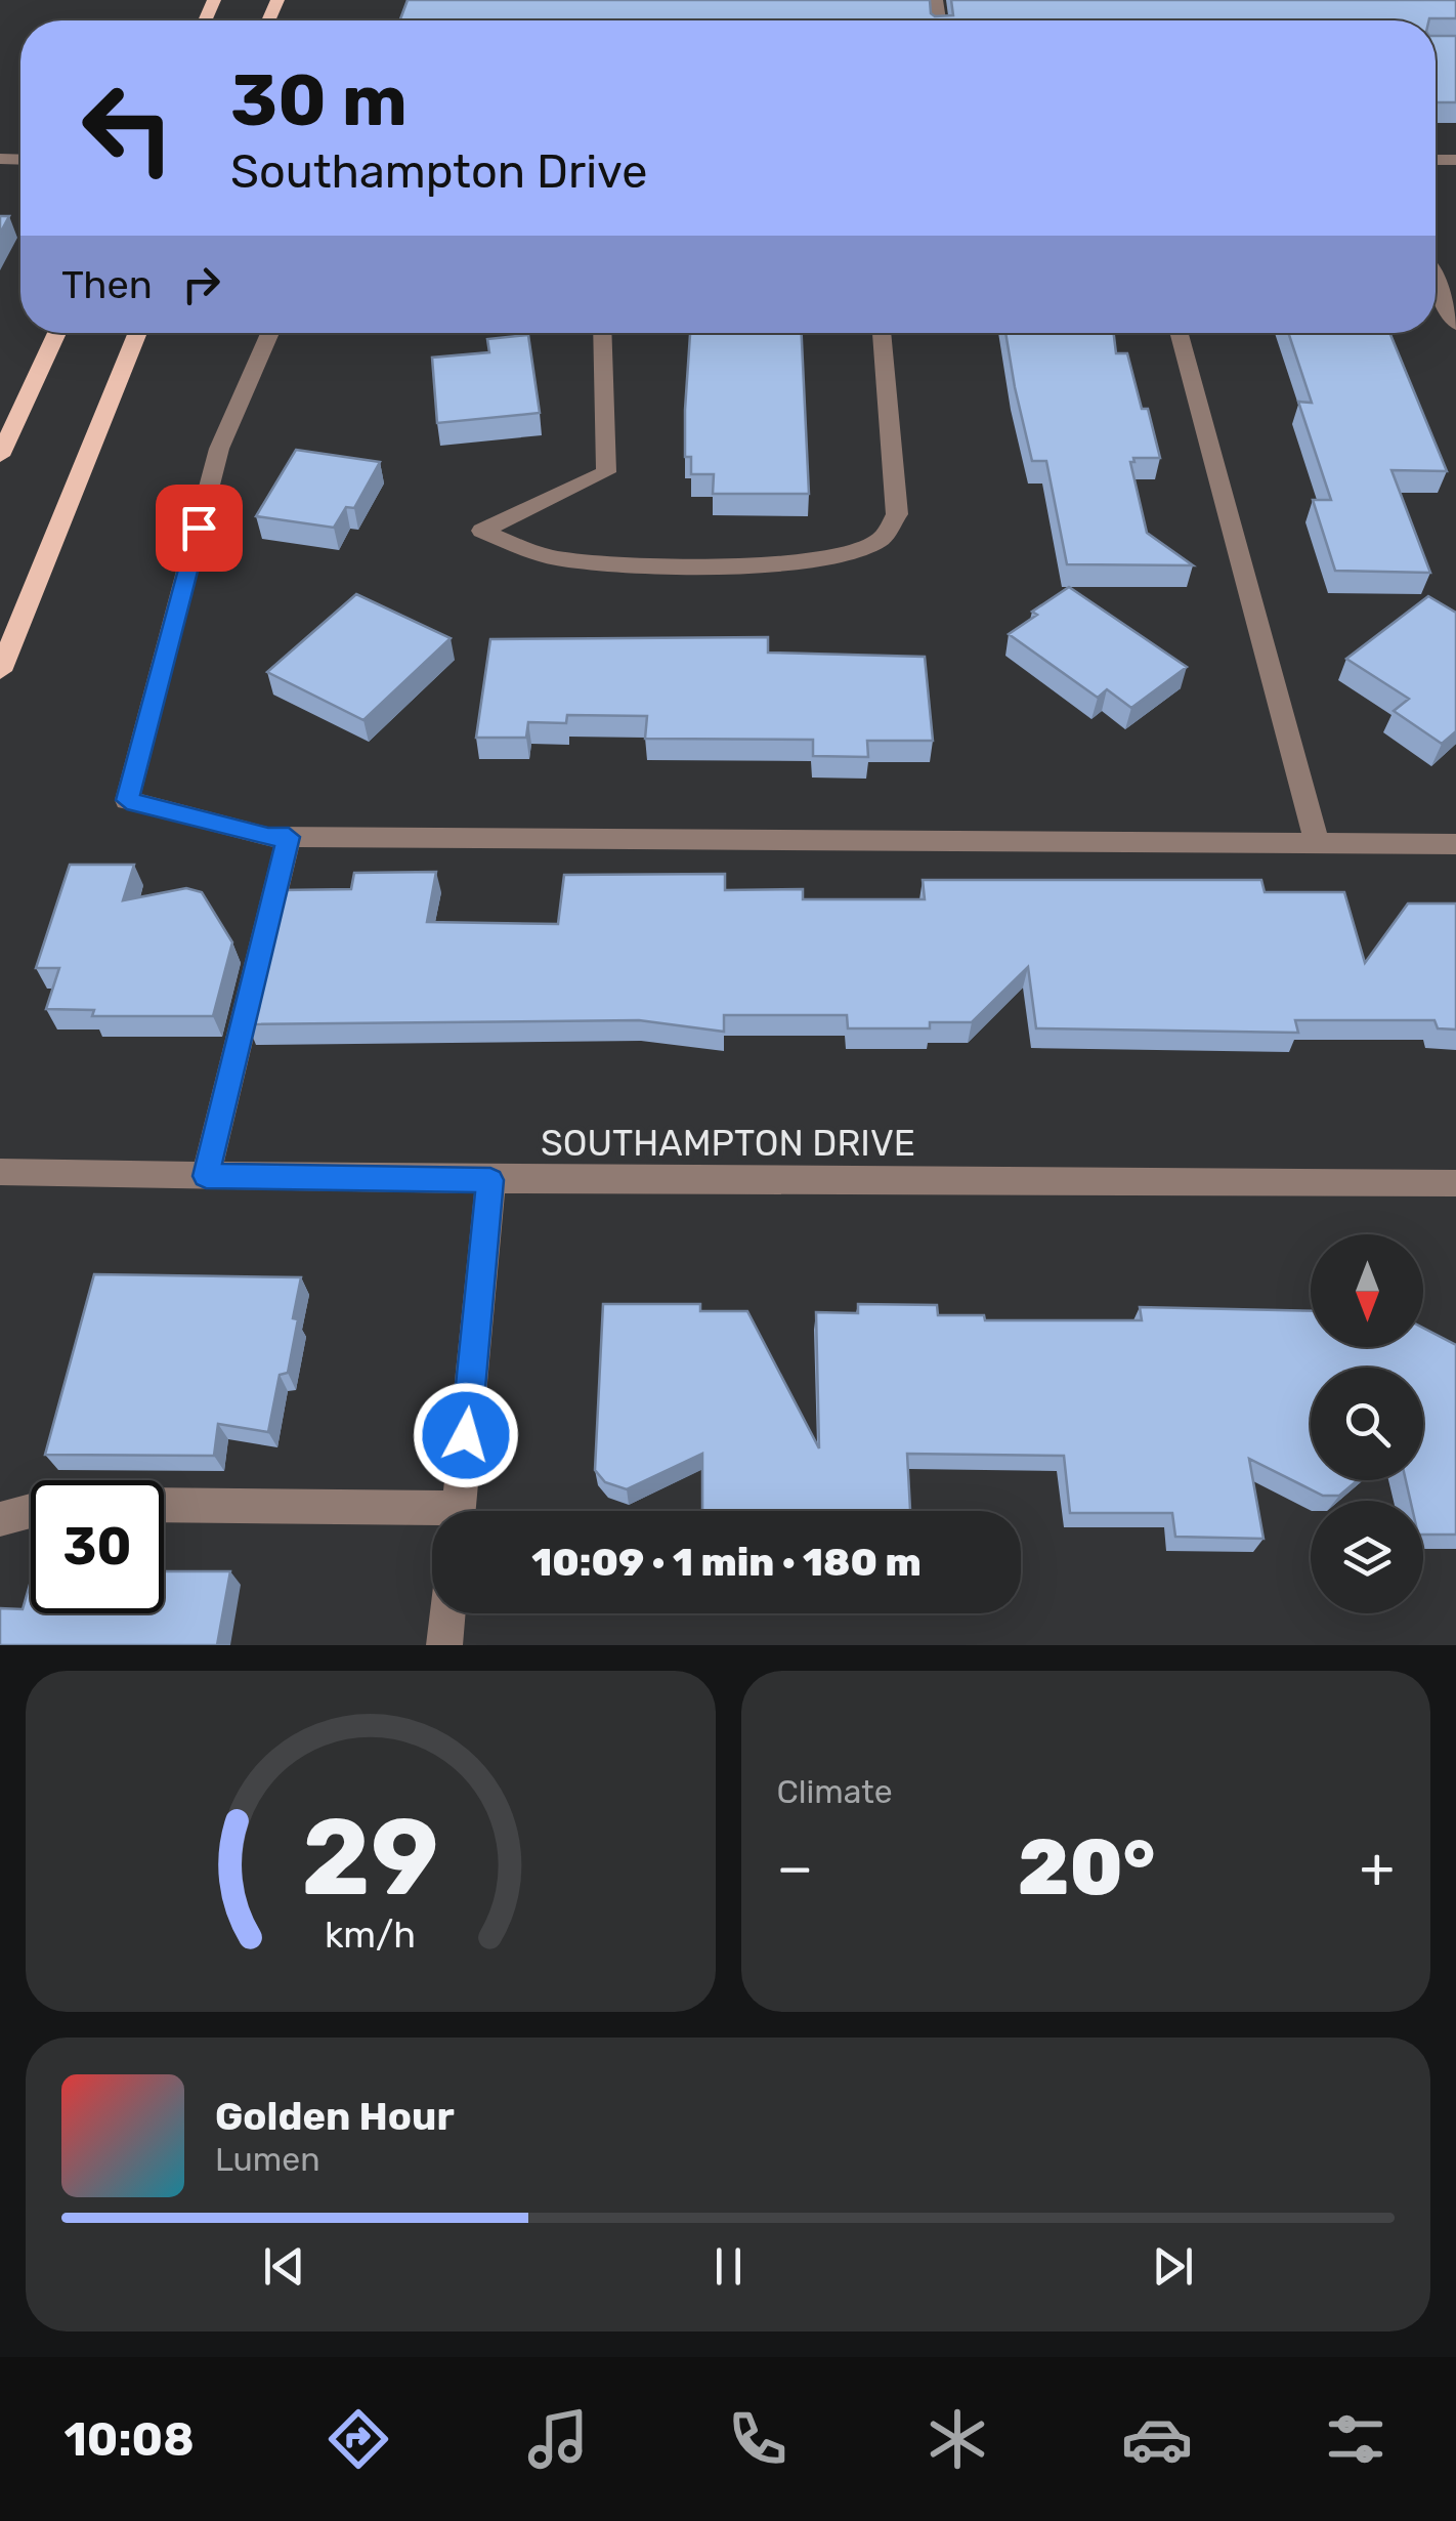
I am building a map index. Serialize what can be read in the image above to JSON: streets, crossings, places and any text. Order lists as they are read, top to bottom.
{
  "streets": {
    "street": ["SOUTHAMPTON DRIVE"]
  },
  "north": "bottom",
  "page": {
    "turn": ["30 m", "Southampton Drive"],
    "then": "Then",
    "limit": "30",
    "trip": "10:09 · 1 min · 180 m",
    "tile": "Climate",
    "heat": ["−", "20°", "+"],
    "song": ["Golden Hour", "Lumen"],
    "tabs": "10:08",
    "gauge": ["29", "km/h"]
  }
}
